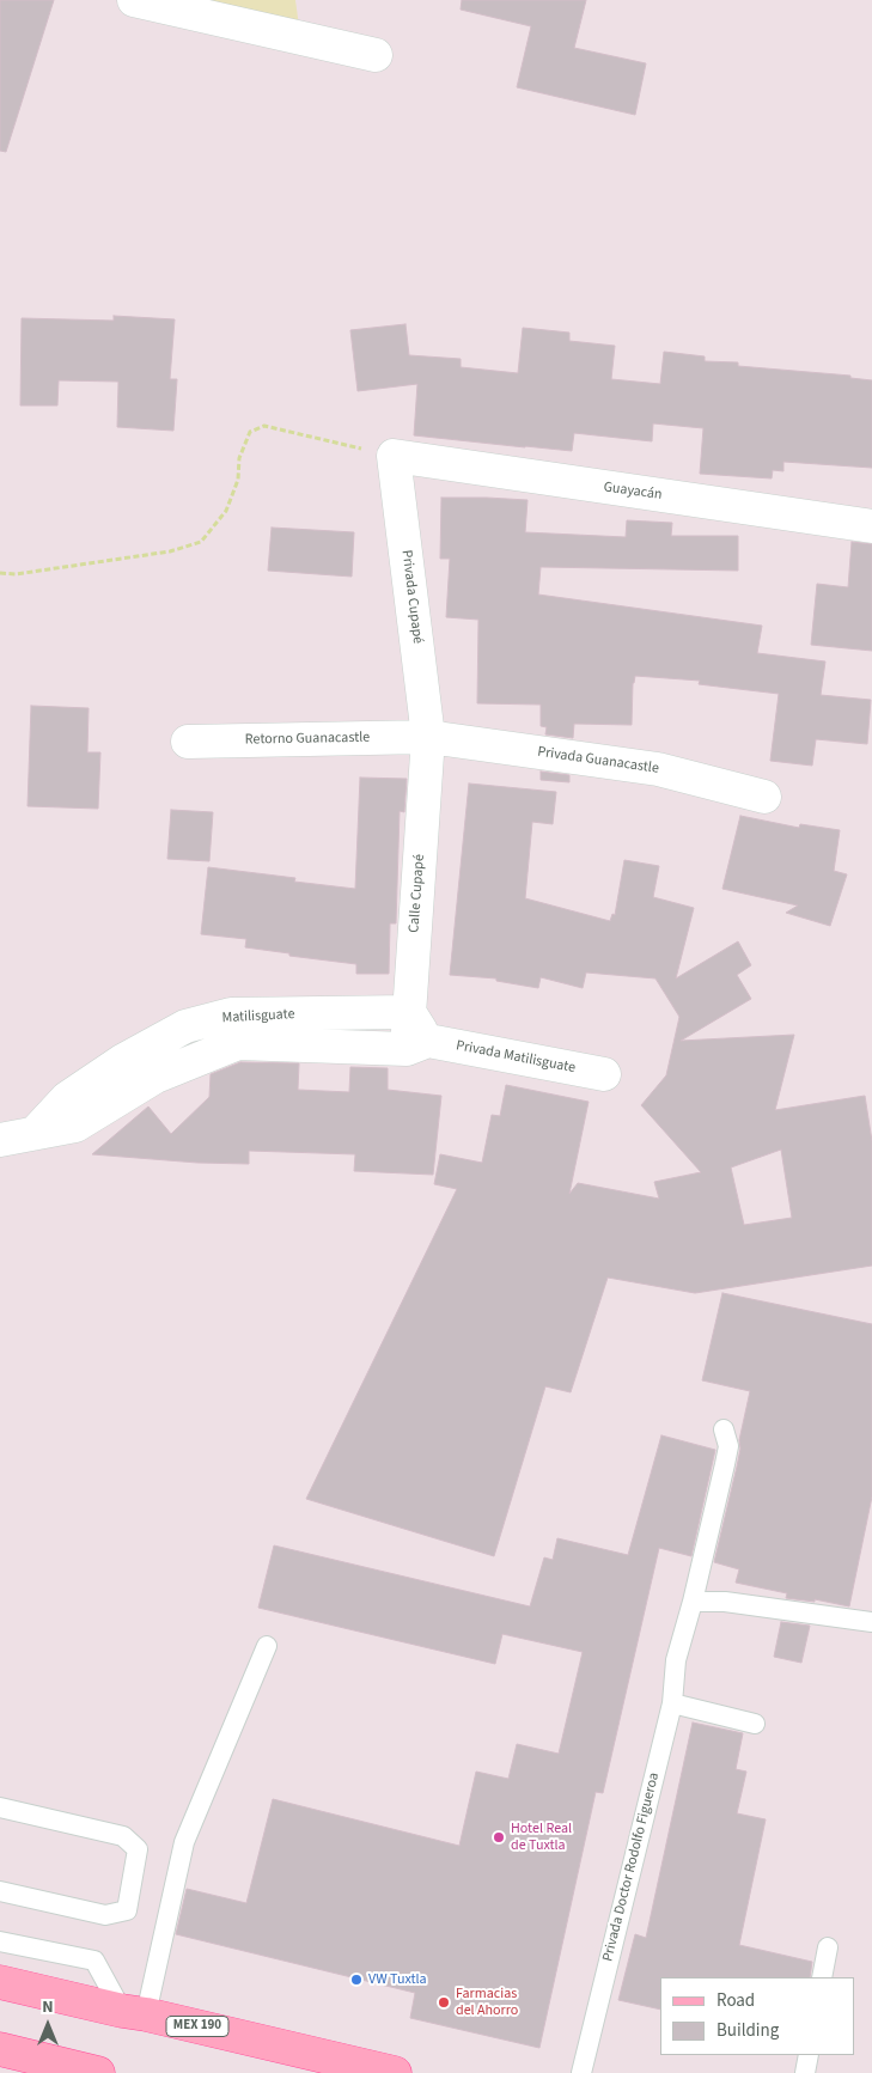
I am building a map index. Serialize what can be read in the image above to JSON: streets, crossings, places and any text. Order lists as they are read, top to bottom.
{
  "streets": {
    "main road": ["MEX 190"],
    "street": [
      "Guayacán",
      "Privada Cupapé",
      "Retorno Guanacastle",
      "Privada Guanacastle",
      "Calle Cupapé",
      "Matilisguate",
      "Privada Matilisguate"
    ],
    "lane": ["Privada Doctor Rodolfo Figueroa"]
  },
  "crossings": [
    ["Guayacán", "Privada Cupapé"],
    ["Privada Cupapé", "Retorno Guanacastle"],
    ["Privada Cupapé", "Privada Guanacastle"],
    ["Privada Cupapé", "Calle Cupapé"],
    ["Retorno Guanacastle", "Privada Guanacastle"],
    ["Retorno Guanacastle", "Calle Cupapé"],
    ["Privada Guanacastle", "Calle Cupapé"],
    ["Calle Cupapé", "Matilisguate"],
    ["Calle Cupapé", "Privada Matilisguate"],
    ["Matilisguate", "Privada Matilisguate"]
  ],
  "places": ["Hotel Real de Tuxtla", "VW Tuxtla", "Farmacias del Ahorro"],
  "legend": ["Road", "Building"],
  "north": "top"
}
